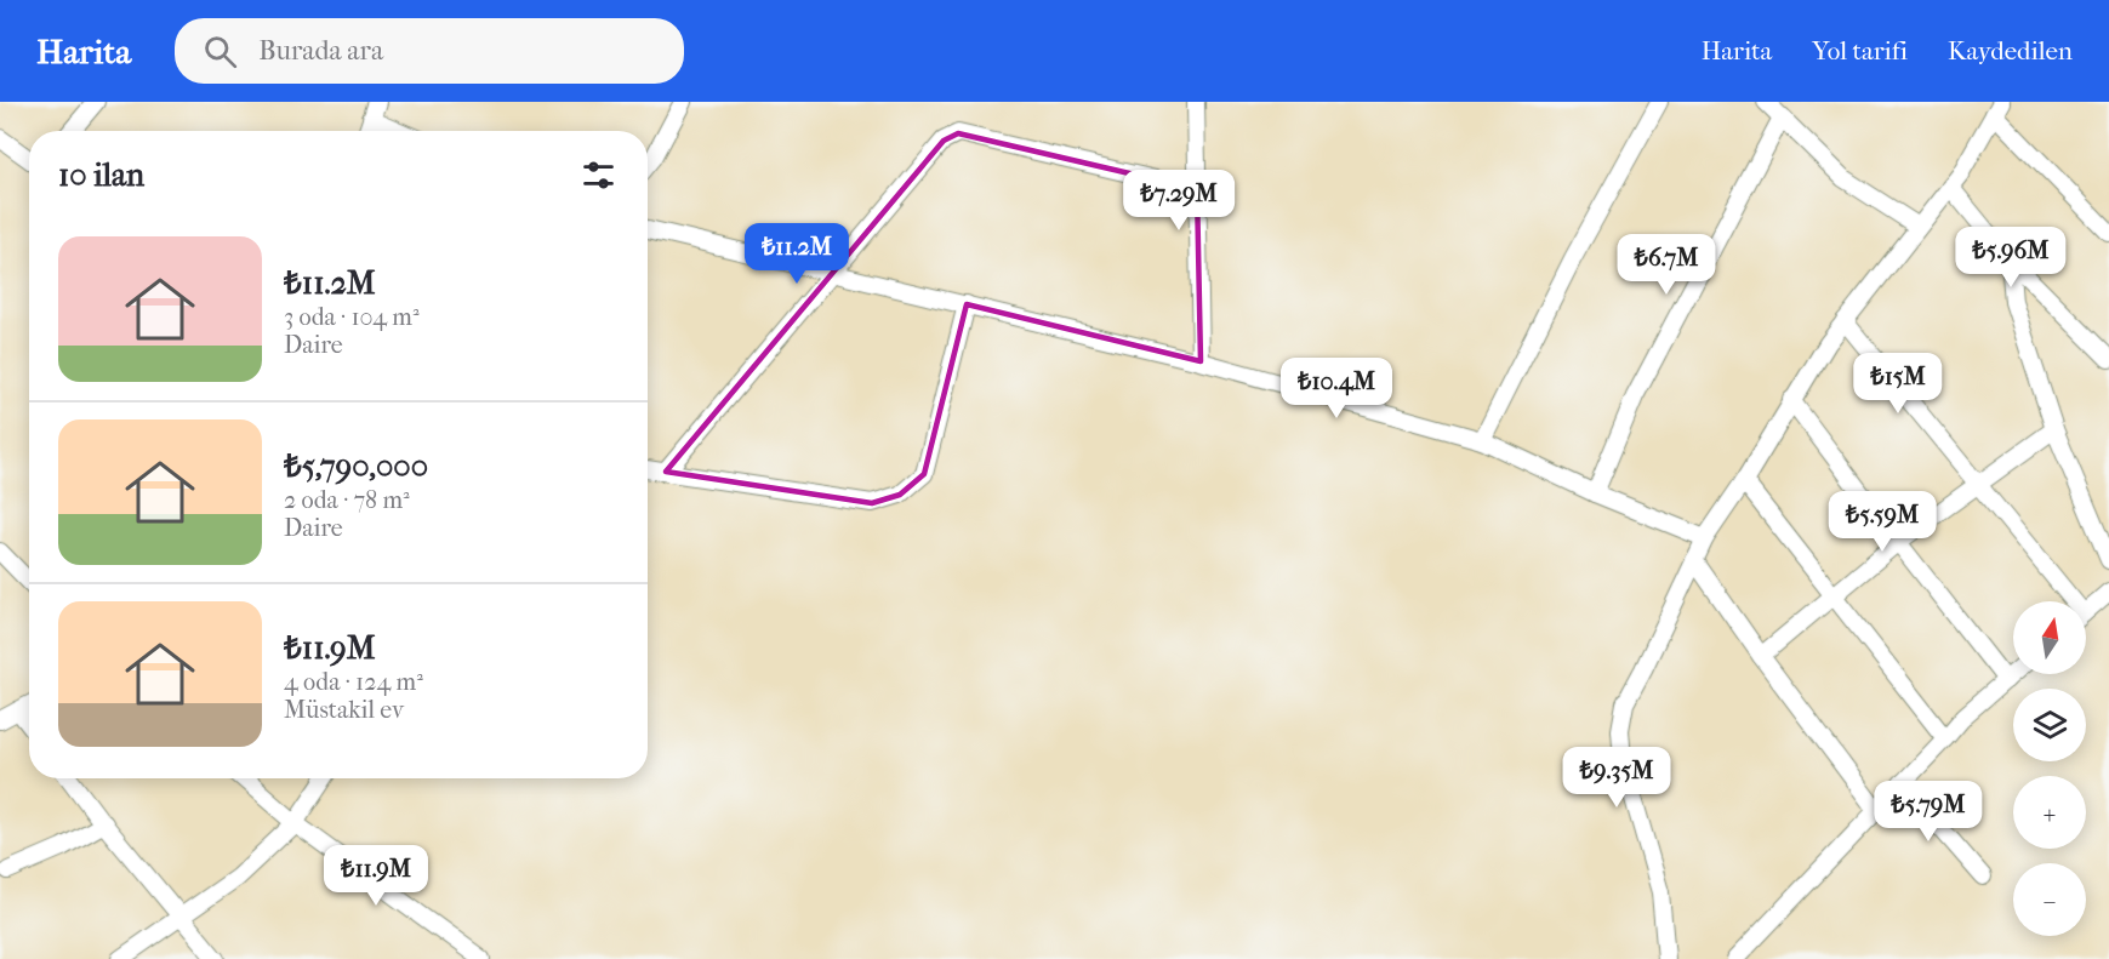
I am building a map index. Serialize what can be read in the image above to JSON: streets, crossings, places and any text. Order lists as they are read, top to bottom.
{
  "north": "top",
  "page": {
    "header": "Harita",
    "search": "Burada ara",
    "nav": ["Harita", "Yol tarifi", "Kaydedilen"],
    "heading": "10 ilan",
    "price": [
      "₺7.29M",
      "₺11.2M",
      "₺5.96M",
      "₺6.7M",
      "₺15M",
      "₺10.4M",
      "₺5.59M",
      "₺9.35M",
      "₺5.79M",
      "₺11.9M"
    ],
    "list": [
      {
        "name": "₺11.2M",
        "note": "3 oda · 104 m² · Daire"
      },
      {
        "name": "₺5,790,000",
        "note": "2 oda · 78 m² · Daire"
      },
      {
        "name": "₺11.9M",
        "note": "4 oda · 124 m² · Müstakil ev"
      }
    ],
    "map_buttons": ["+", "−"]
  }
}
